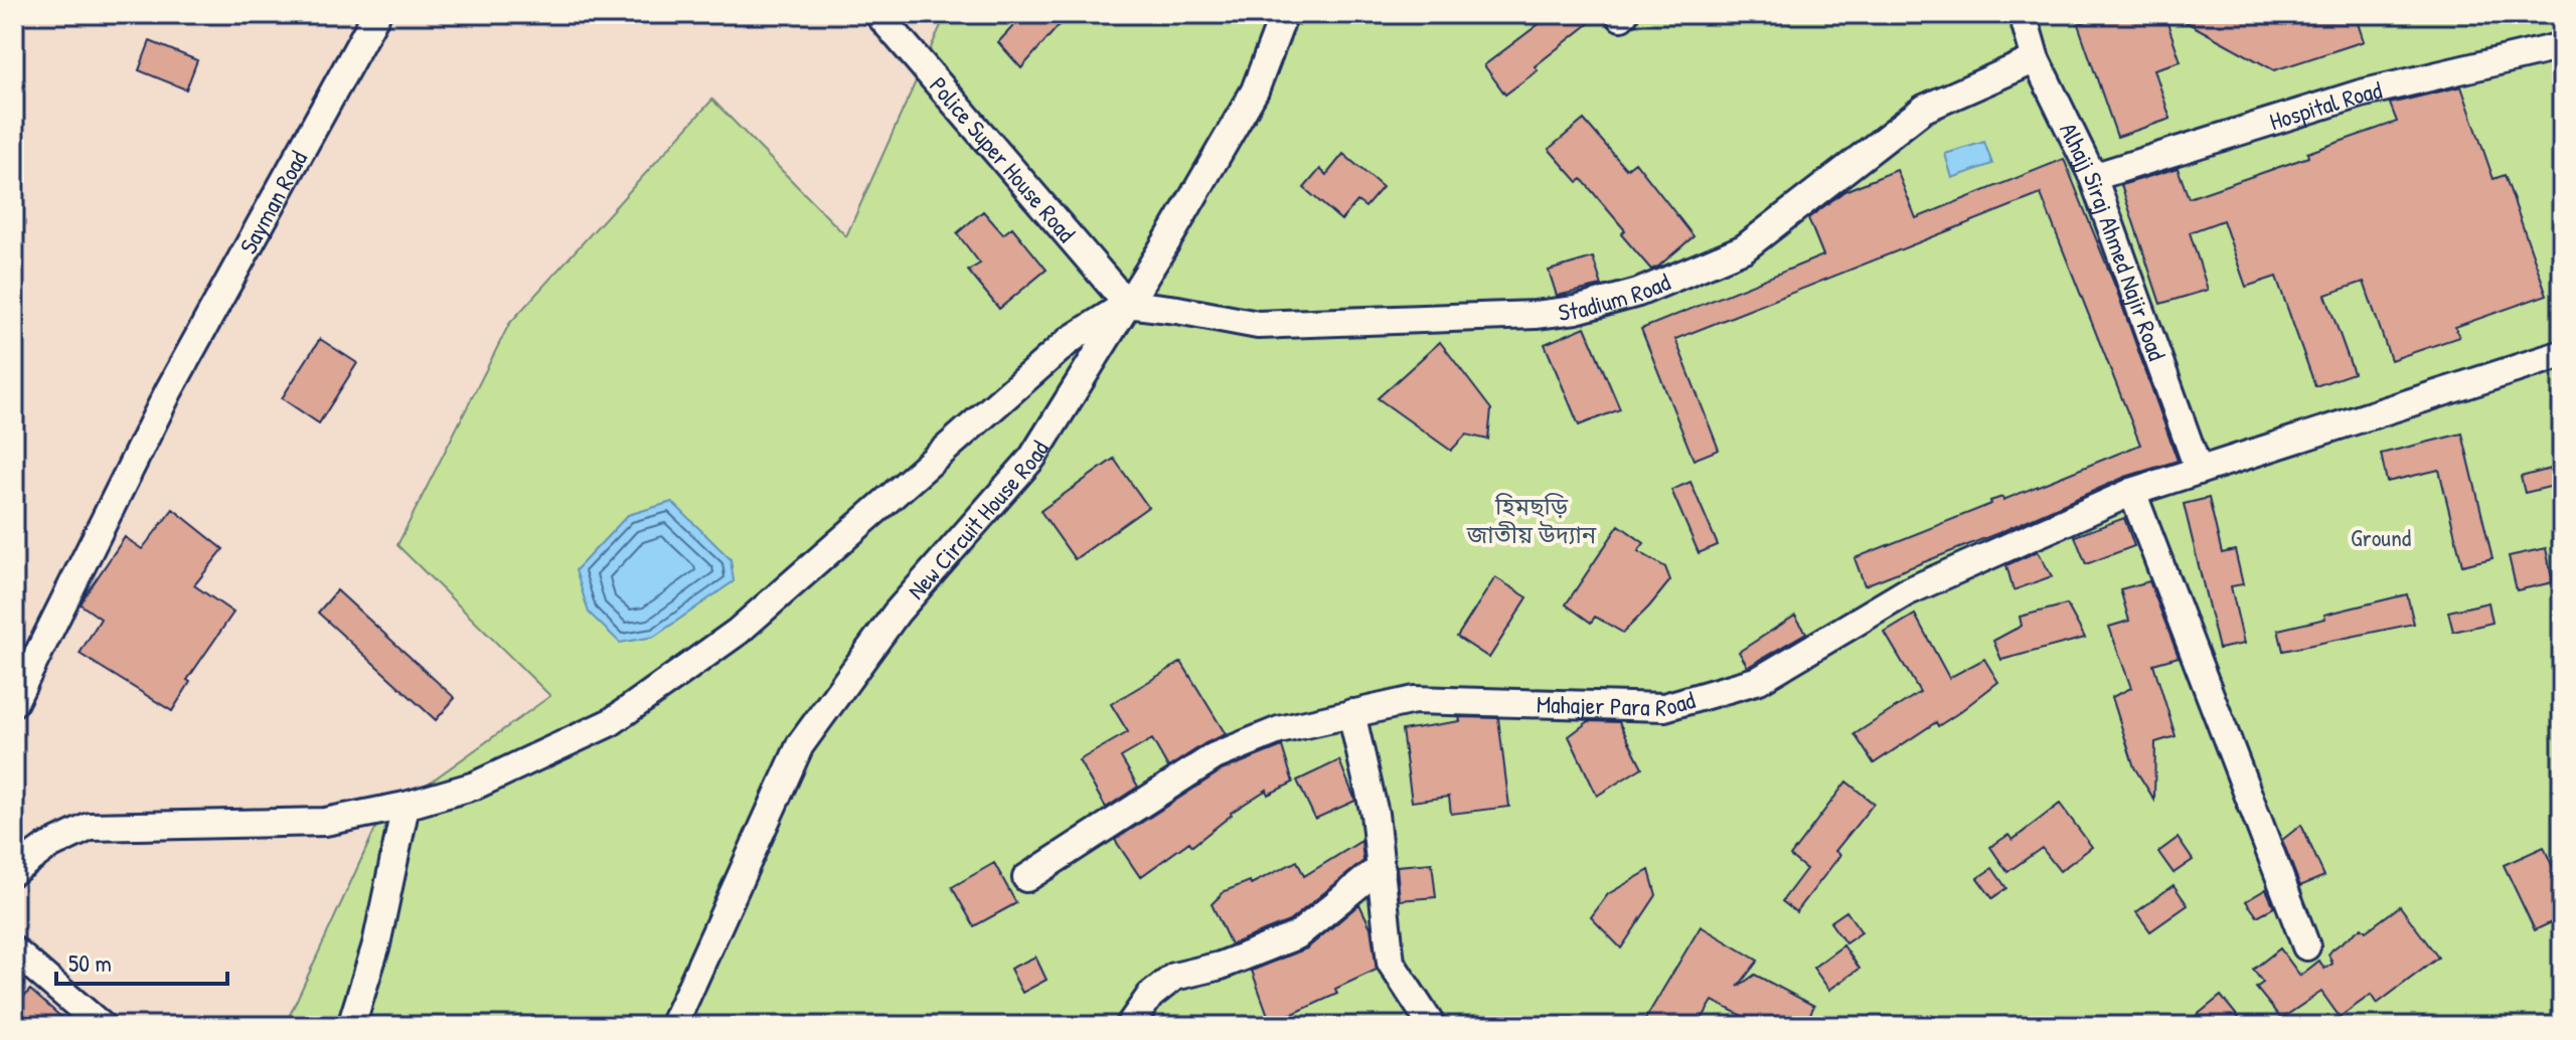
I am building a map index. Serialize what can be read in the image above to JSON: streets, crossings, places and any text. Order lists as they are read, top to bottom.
{
  "streets": {
    "street": [
      "Hospital Road",
      "Police Super House Road",
      "Sayman Road",
      "Alhajj Siraj Ahmed Najir Road",
      "Stadium Road",
      "New Circuit House Road",
      "Mahajer Para Road"
    ]
  },
  "crossings": [
    ["Hospital Road", "Alhajj Siraj Ahmed Najir Road"],
    ["Police Super House Road", "Stadium Road"],
    ["Police Super House Road", "New Circuit House Road"],
    ["Alhajj Siraj Ahmed Najir Road", "Stadium Road"],
    ["Alhajj Siraj Ahmed Najir Road", "Mahajer Para Road"],
    ["Stadium Road", "New Circuit House Road"]
  ],
  "parks": ["হিমছড়ি জাতীয় উদ্যান", "Ground"],
  "scale_bar": "50 m"
}
